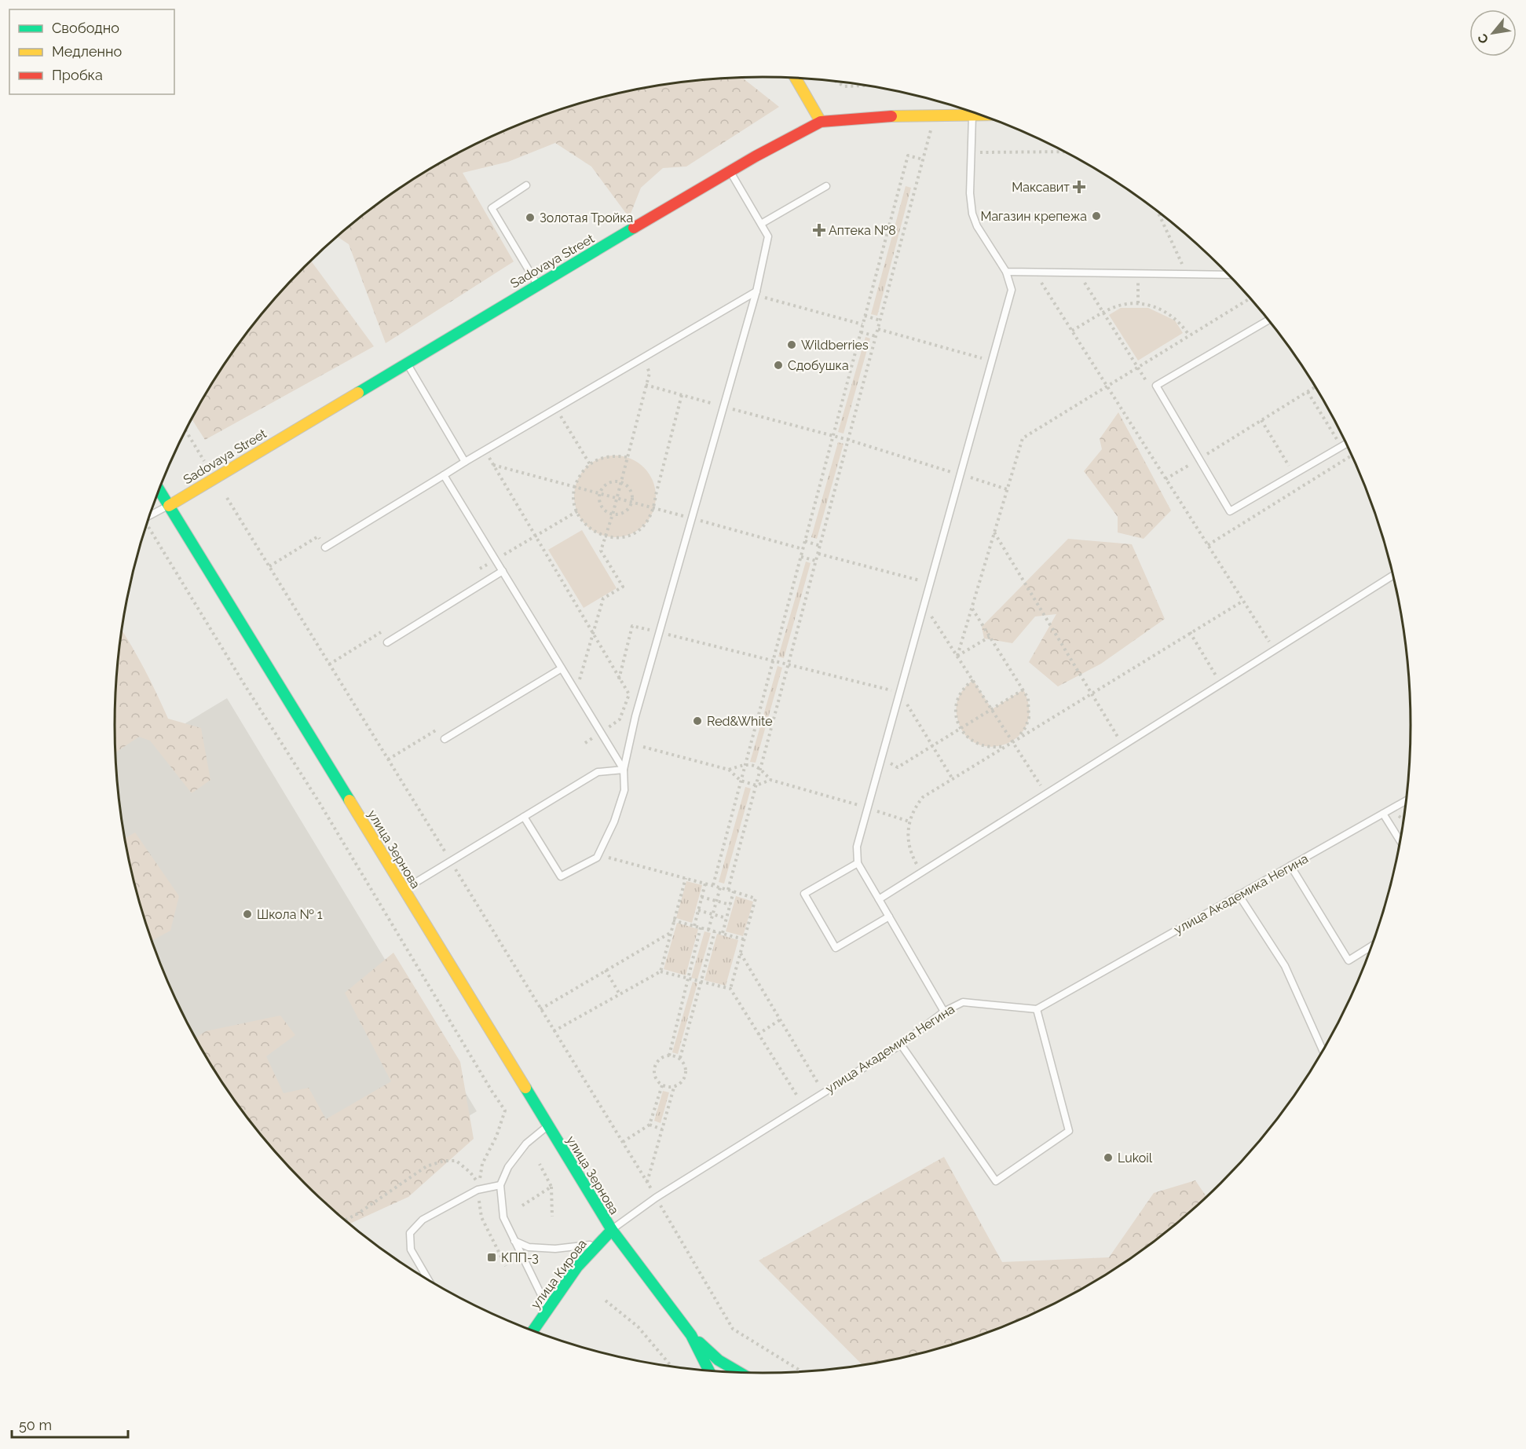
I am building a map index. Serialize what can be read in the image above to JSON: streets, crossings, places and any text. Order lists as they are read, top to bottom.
{
  "streets": {
    "street": ["Sadovaya Street", "улица Зернова", "улица Кирова"],
    "lane": ["улица Академика Негина"]
  },
  "crossings": [
    ["Sadovaya Street", "улица Зернова"],
    ["улица Зернова", "улица Академика Негина"],
    ["улица Зернова", "улица Кирова"],
    ["улица Академика Негина", "улица Кирова"]
  ],
  "places": {
    "health": ["Максавит", "Аптека №8"],
    "other": [
      "Магазин крепежа",
      "Золотая Тройка",
      "Wildberries",
      "Сдобушка",
      "Red&White",
      "Школа № 1",
      "Lukoil"
    ],
    "transit": ["КПП-3"]
  },
  "legend": ["Свободно", "Медленно", "Пробка"],
  "scale_bar": "50 m",
  "north": "bottom left"
}
